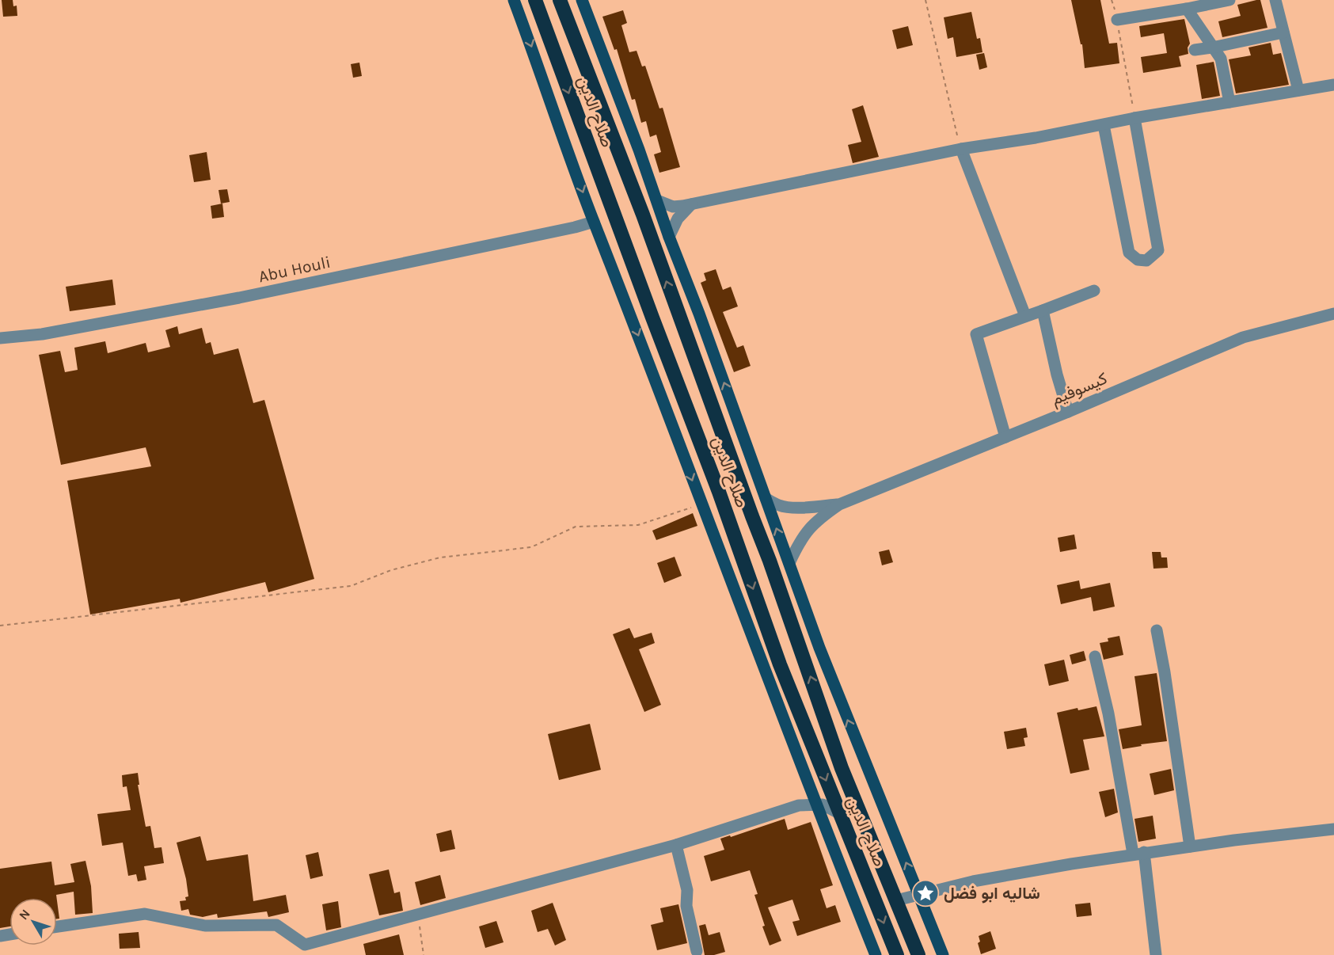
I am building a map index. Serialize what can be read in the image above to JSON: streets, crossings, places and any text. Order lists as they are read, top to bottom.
{
  "streets": {
    "highway": ["صلاح الدين"],
    "street": ["Abu Houli", "كيسوفيم"]
  },
  "places": {
    "place": ["شاليه ابو فضل"]
  },
  "north": "top left"
}
